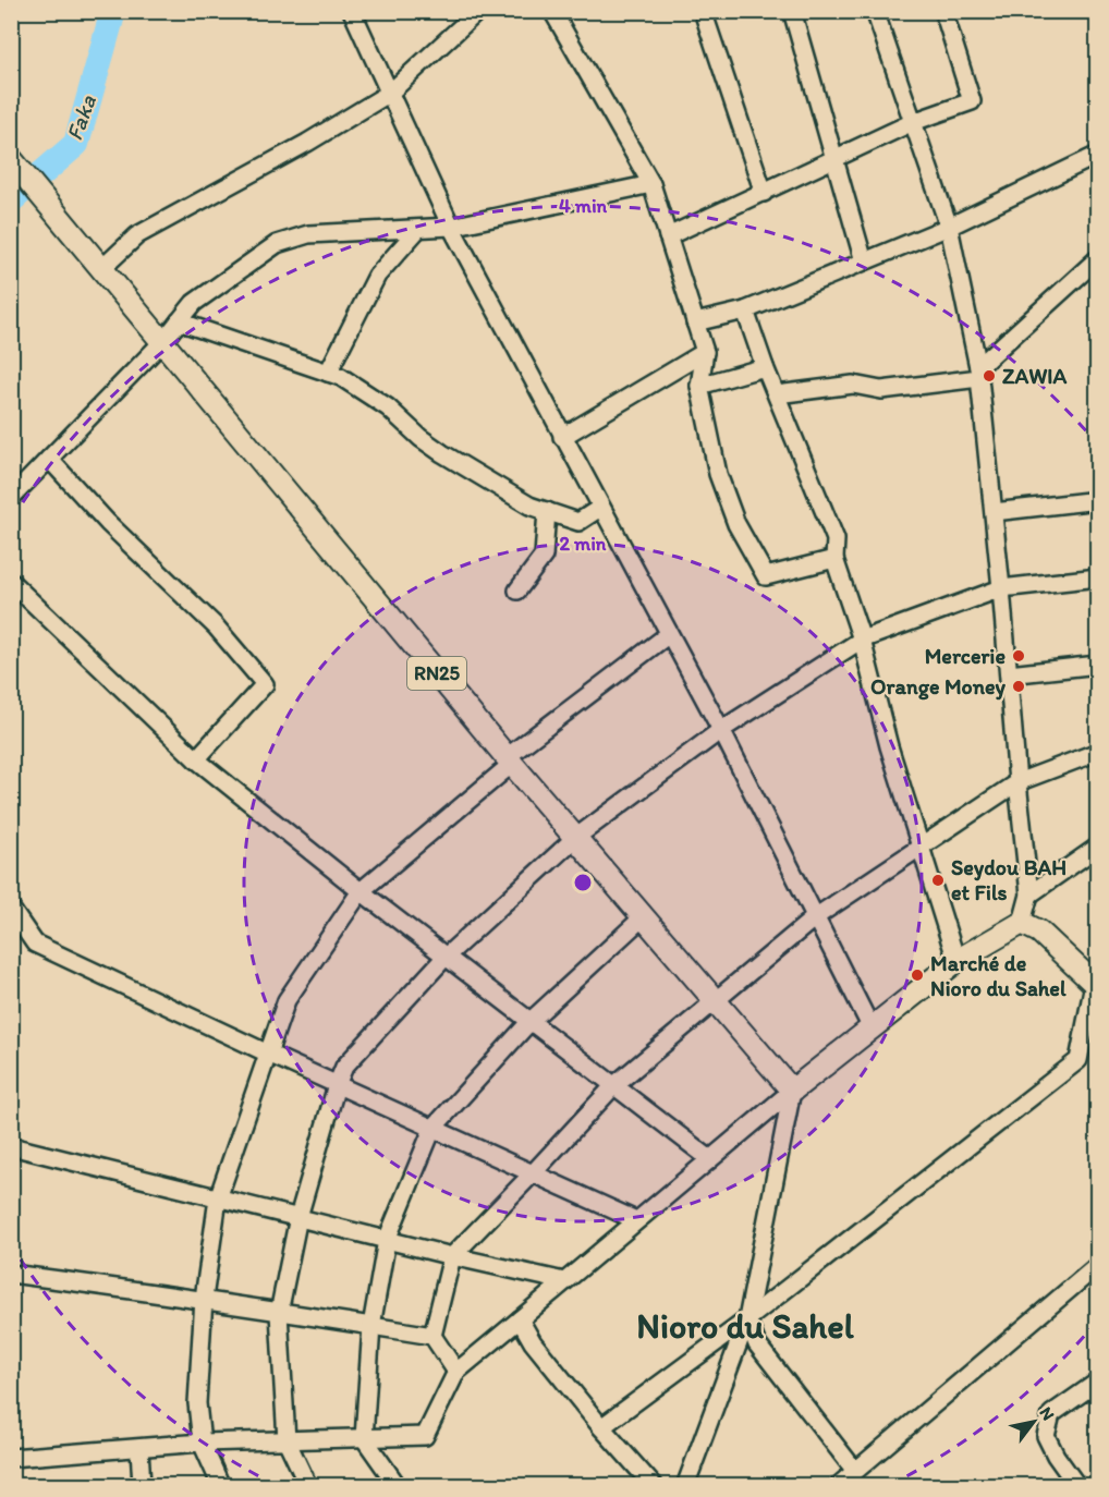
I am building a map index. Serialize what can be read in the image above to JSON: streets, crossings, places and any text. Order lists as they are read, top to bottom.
{
  "streets": {
    "main road": ["RN25"]
  },
  "districts": ["Nioro du Sahel"],
  "water": ["Faka"],
  "places": [
    "ZAWIA",
    "Mercerie",
    "Orange Money",
    "Seydou BAH et Fils",
    "Marché de Nioro du Sahel"
  ],
  "north": "top right",
  "rings": ["4 min", "2 min"]
}
